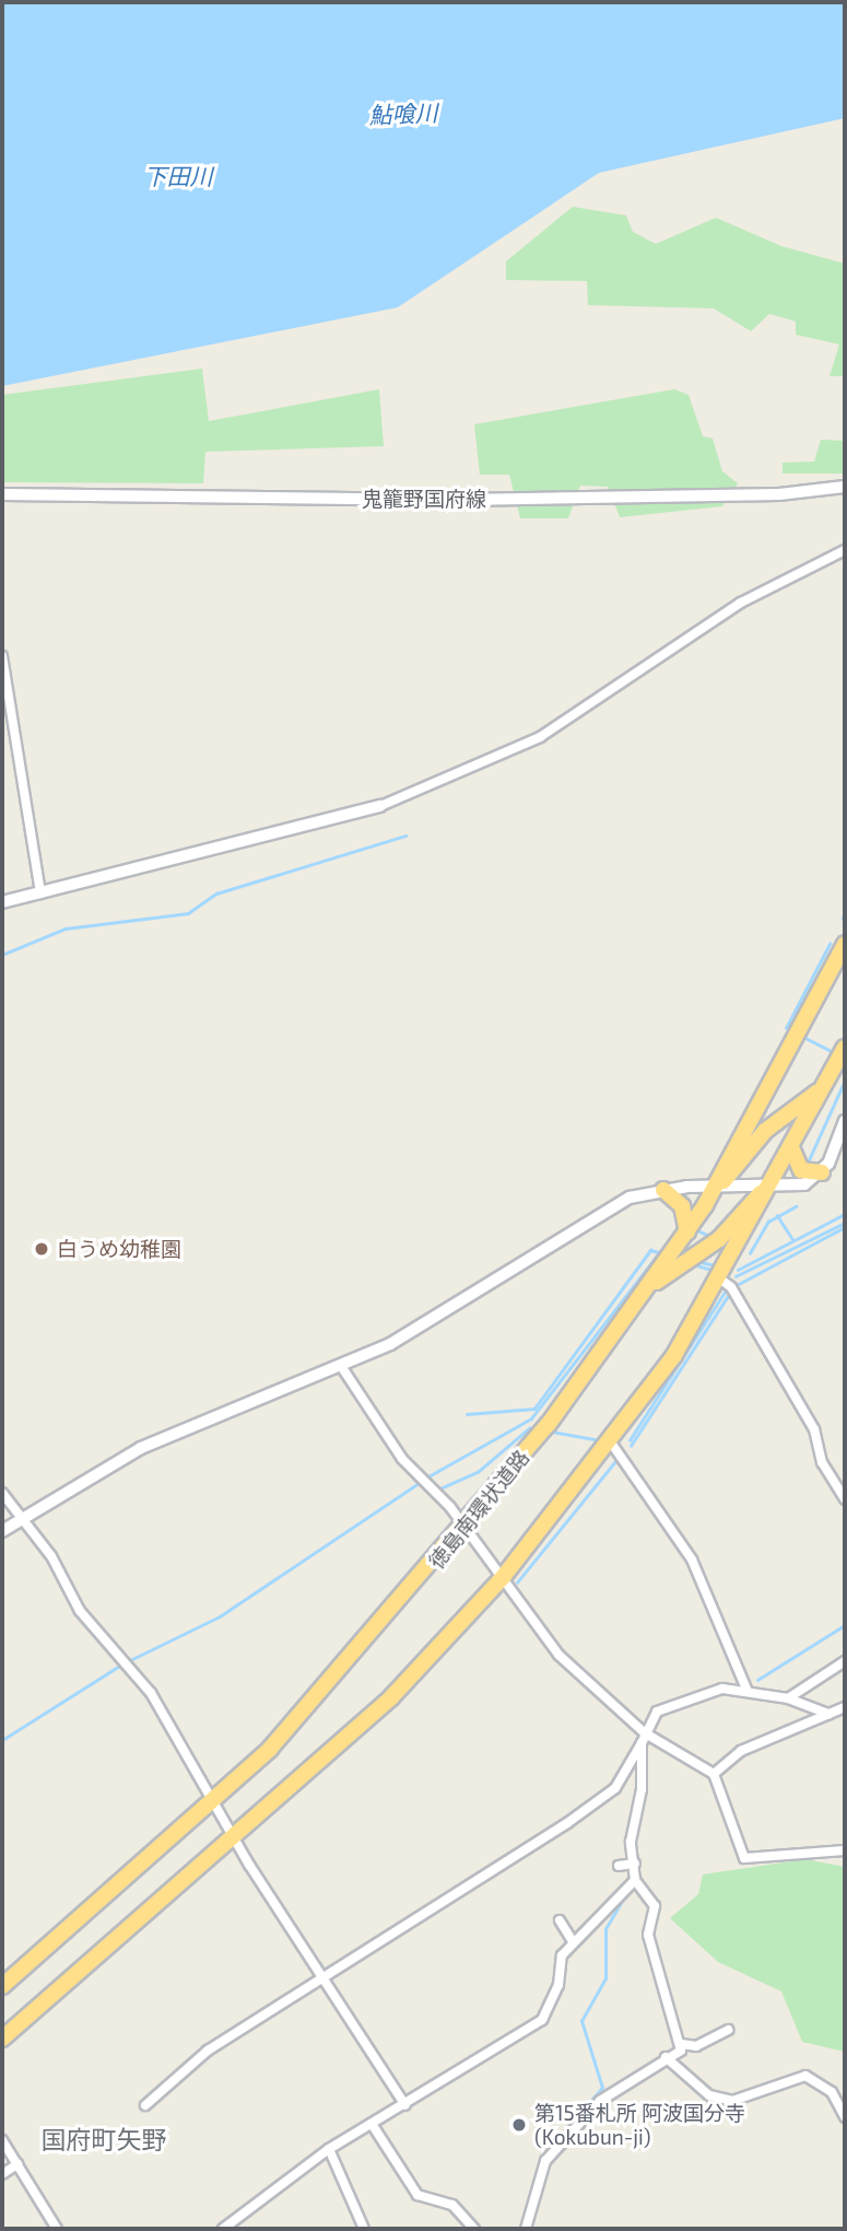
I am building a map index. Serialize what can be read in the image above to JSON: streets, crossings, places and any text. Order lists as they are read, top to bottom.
{
  "streets": {
    "highway": ["徳島南環状道路"],
    "street": ["鬼籠野国府線"]
  },
  "districts": ["国府町矢野"],
  "water": ["鮎喰川", "下田川"],
  "places": ["白うめ幼稚園", "第15番札所 阿波国分寺 (Kokubun-ji)"]
}
